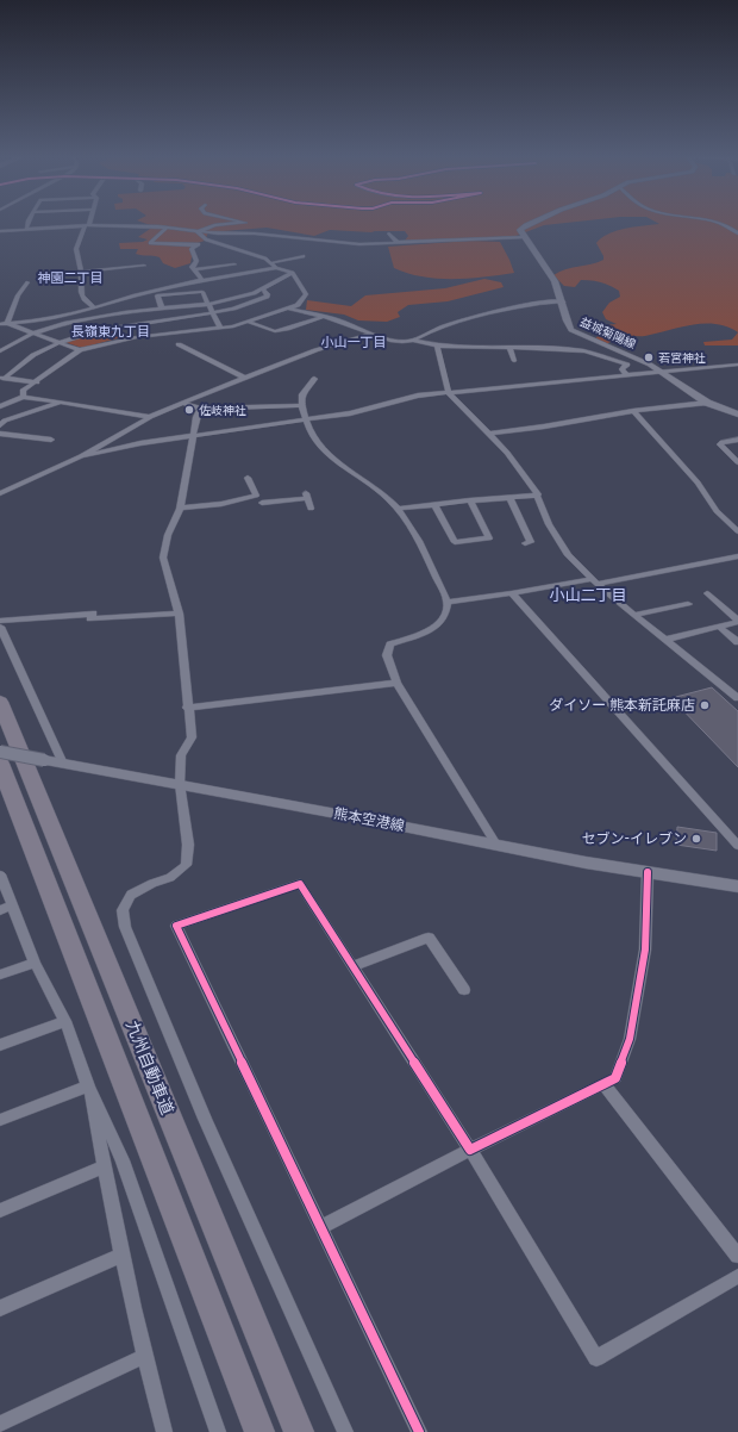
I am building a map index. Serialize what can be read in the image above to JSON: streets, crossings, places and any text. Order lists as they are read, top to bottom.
{
  "streets": {
    "highway": ["九州自動車道"],
    "main road": ["益城菊陽線", "熊本空港線"]
  },
  "districts": [
    "神園二丁目",
    "長嶺東九丁目",
    "小山一丁目",
    "小山二丁目"
  ],
  "places": [
    "若宮神社",
    "佐岐神社",
    "ダイソー 熊本新託麻店",
    "セブン-イレブン"
  ]
}
